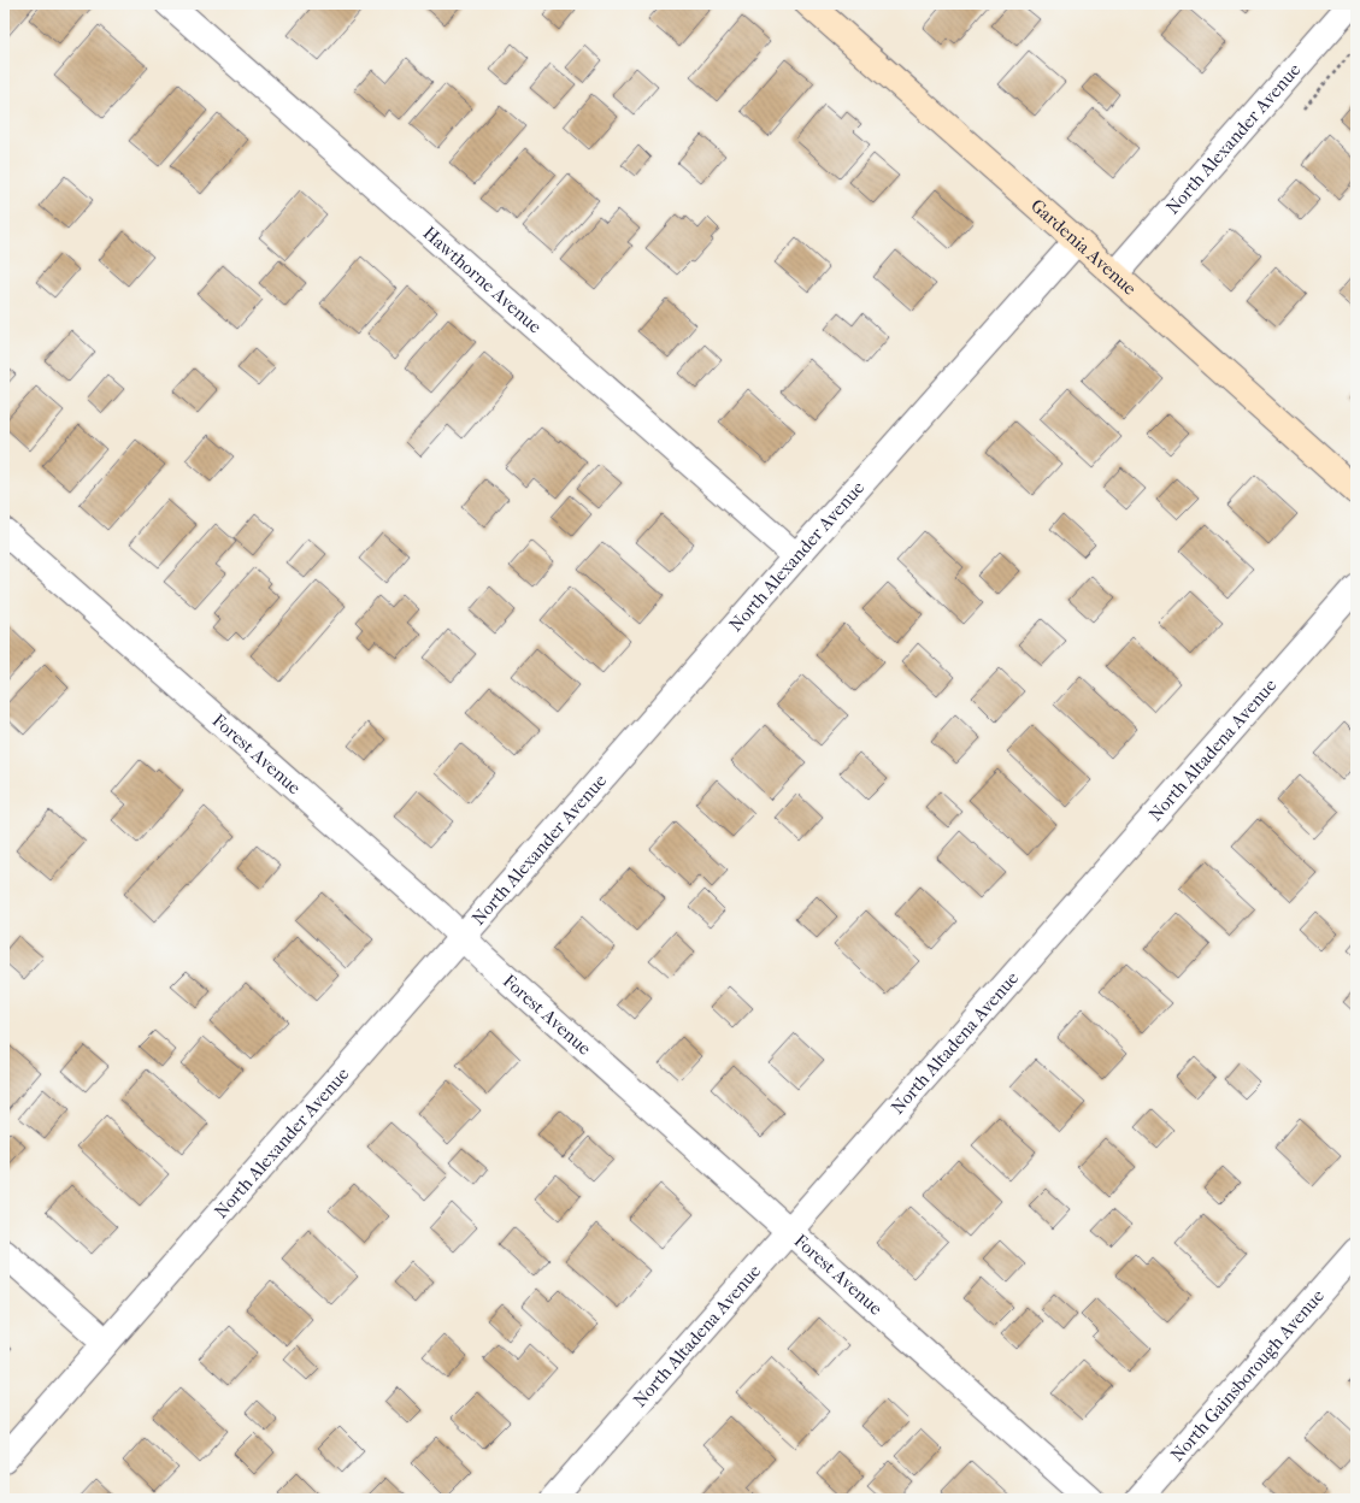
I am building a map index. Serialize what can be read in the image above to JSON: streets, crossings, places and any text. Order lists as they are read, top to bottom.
{
  "streets": {
    "street": [
      "North Alexander Avenue",
      "Gardenia Avenue",
      "Hawthorne Avenue",
      "North Altadena Avenue",
      "Forest Avenue",
      "North Gainsborough Avenue"
    ]
  },
  "crossings": [
    ["North Alexander Avenue", "Gardenia Avenue"],
    ["North Alexander Avenue", "Hawthorne Avenue"],
    ["North Alexander Avenue", "Forest Avenue"],
    ["North Altadena Avenue", "Forest Avenue"]
  ]
}
